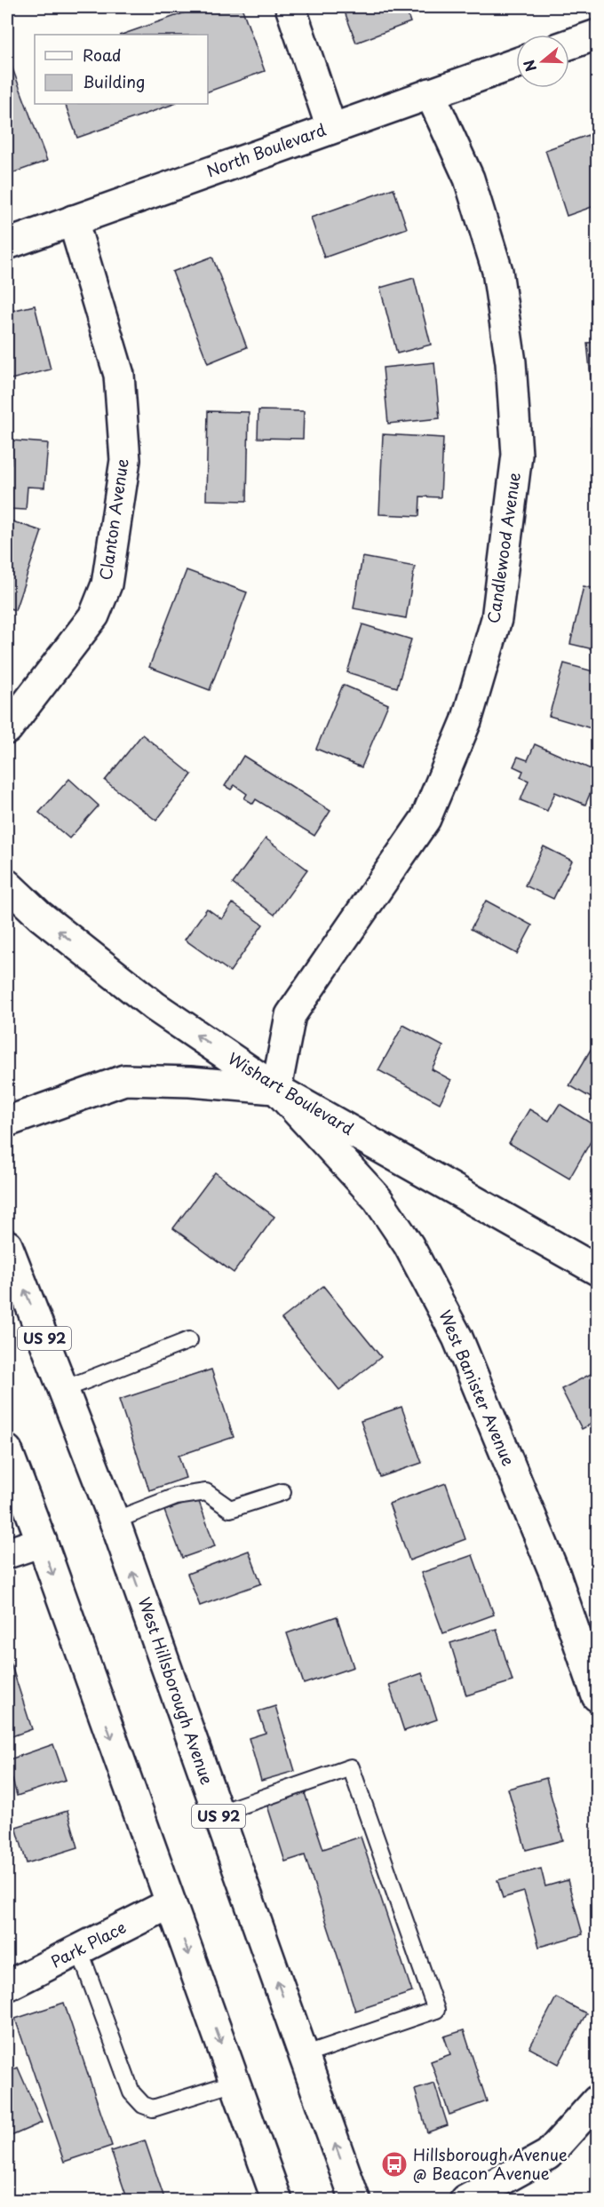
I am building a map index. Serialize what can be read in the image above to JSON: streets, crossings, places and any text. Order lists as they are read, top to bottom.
{
  "streets": {
    "street": [
      "North Boulevard",
      "Clanton Avenue",
      "Candlewood Avenue",
      "Wishart Boulevard",
      "US 92",
      "West Banister Avenue",
      "West Hillsborough Avenue",
      "Park Place"
    ]
  },
  "crossings": [
    ["North Boulevard", "Clanton Avenue"],
    ["North Boulevard", "Candlewood Avenue"],
    ["Candlewood Avenue", "Wishart Boulevard"],
    ["Candlewood Avenue", "West Banister Avenue"],
    ["Wishart Boulevard", "West Banister Avenue"]
  ],
  "one_way": ["Wishart Boulevard"],
  "places": {
    "bus stop": ["Hillsborough Avenue @ Beacon Avenue"]
  },
  "legend": ["Road", "Building"],
  "north": "left"
}
